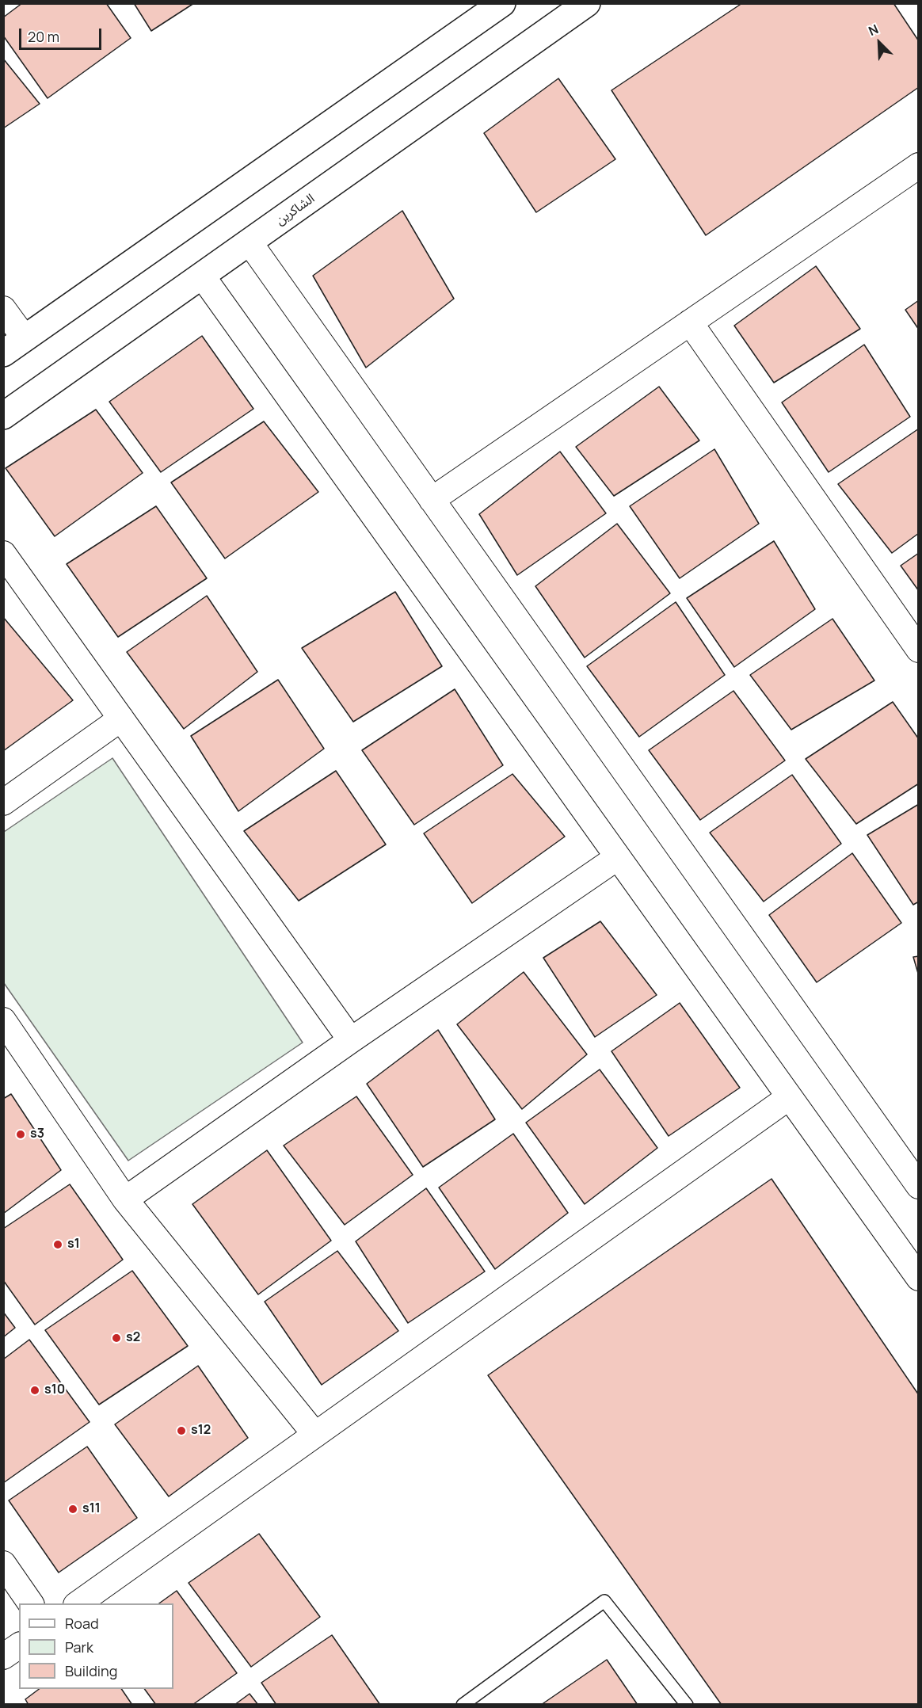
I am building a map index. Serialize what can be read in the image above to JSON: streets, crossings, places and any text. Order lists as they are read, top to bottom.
{
  "streets": {
    "street": ["الشاكرين"]
  },
  "places": [
    "s3",
    "s1",
    "s2",
    "s10",
    "s12",
    "s11"
  ],
  "legend": ["Road", "Park", "Building"],
  "scale_bar": "20 m",
  "north": "top left"
}
